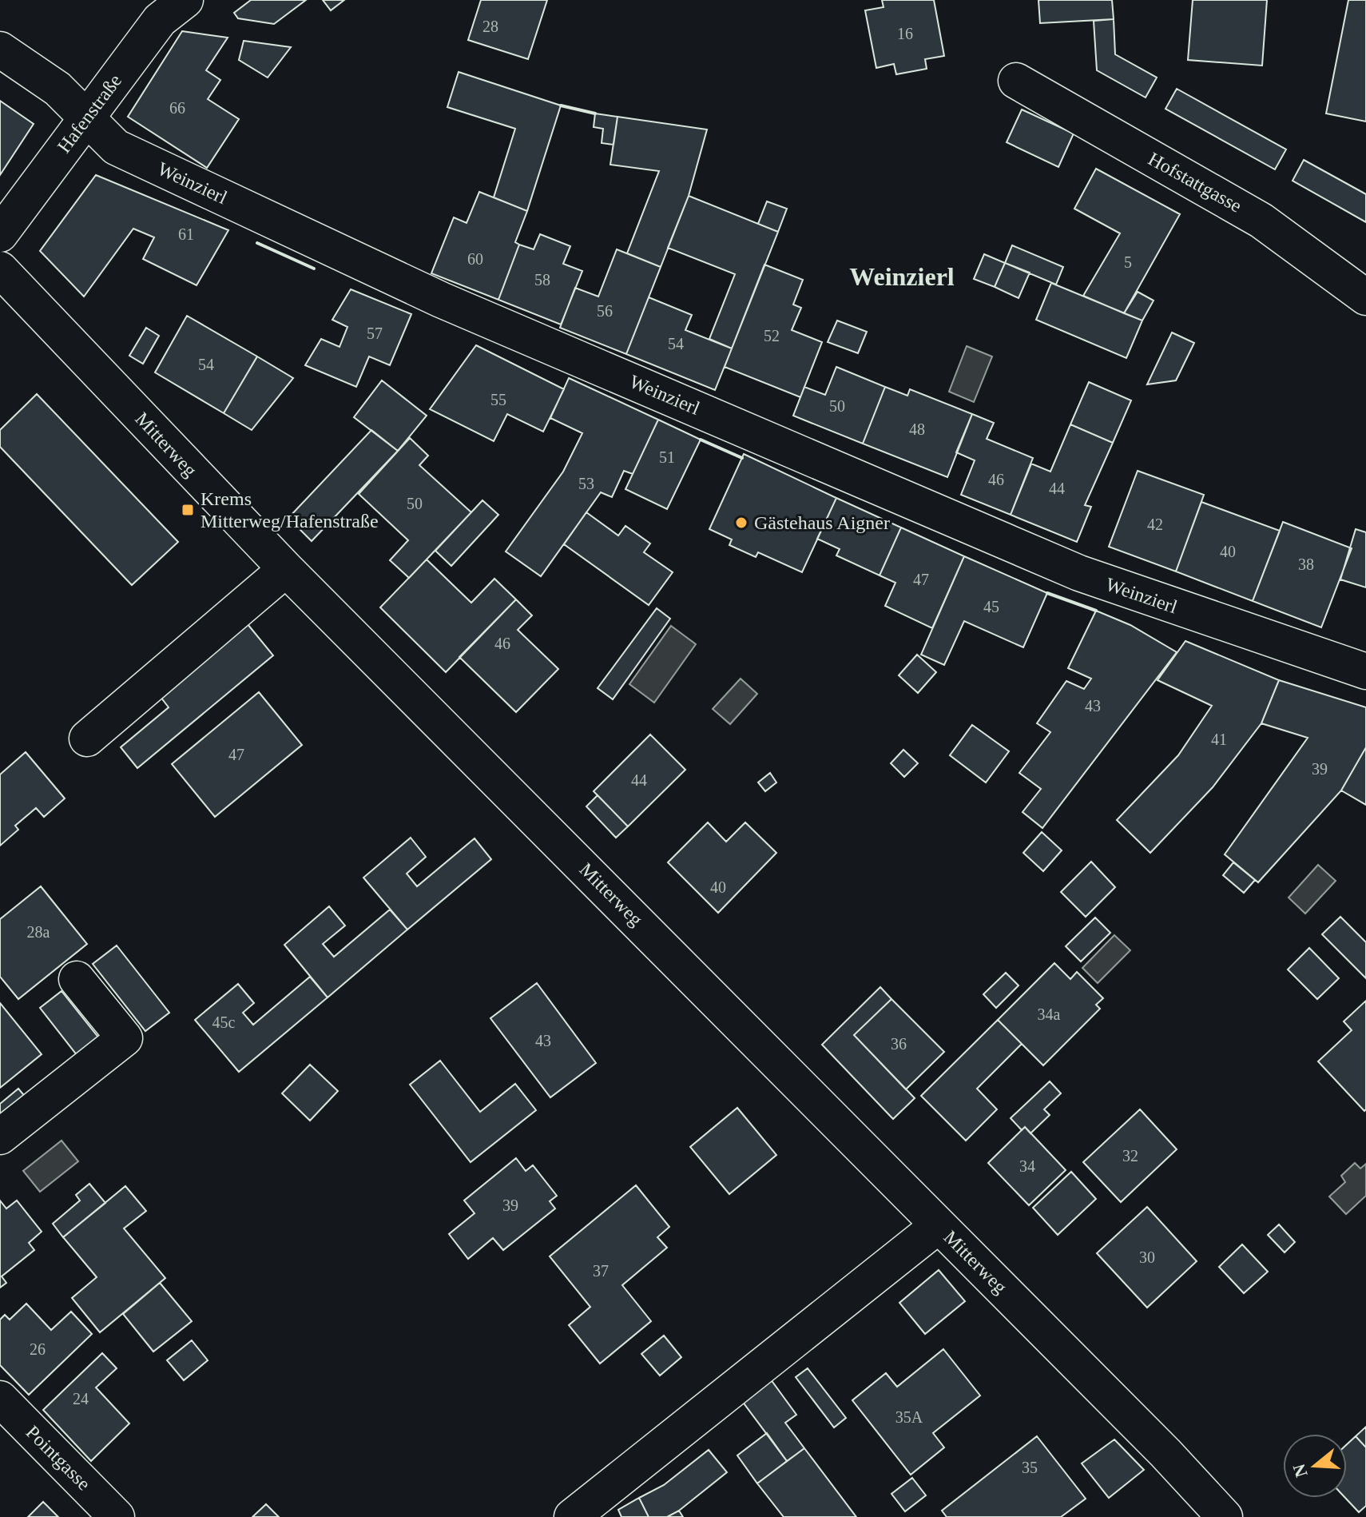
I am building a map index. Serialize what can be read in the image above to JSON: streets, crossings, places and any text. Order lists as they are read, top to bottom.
{
  "streets": {
    "street": [
      "Hafenstraße",
      "Hofstattgasse",
      "Weinzierl",
      "Mitterweg",
      "Pointgasse"
    ]
  },
  "crossings": [
    ["Hafenstraße", "Weinzierl"]
  ],
  "districts": ["Weinzierl"],
  "places": {
    "transit": ["Krems Mitterweg/Hafenstraße"],
    "other": ["Gästehaus Aigner"]
  },
  "house_numbers": [
    "28",
    "16",
    "66",
    "61",
    "60",
    "5",
    "58",
    "56",
    "57",
    "52",
    "54",
    "54",
    "55",
    "50",
    "48",
    "51",
    "46",
    "53",
    "44",
    "50",
    "42",
    "40",
    "38",
    "47",
    "45",
    "46",
    "43",
    "41",
    "47",
    "39",
    "44",
    "40",
    "28a",
    "34a",
    "45c",
    "43",
    "36",
    "32",
    "34",
    "39",
    "30",
    "37",
    "26",
    "24",
    "35A",
    "35"
  ],
  "north": "left"
}
